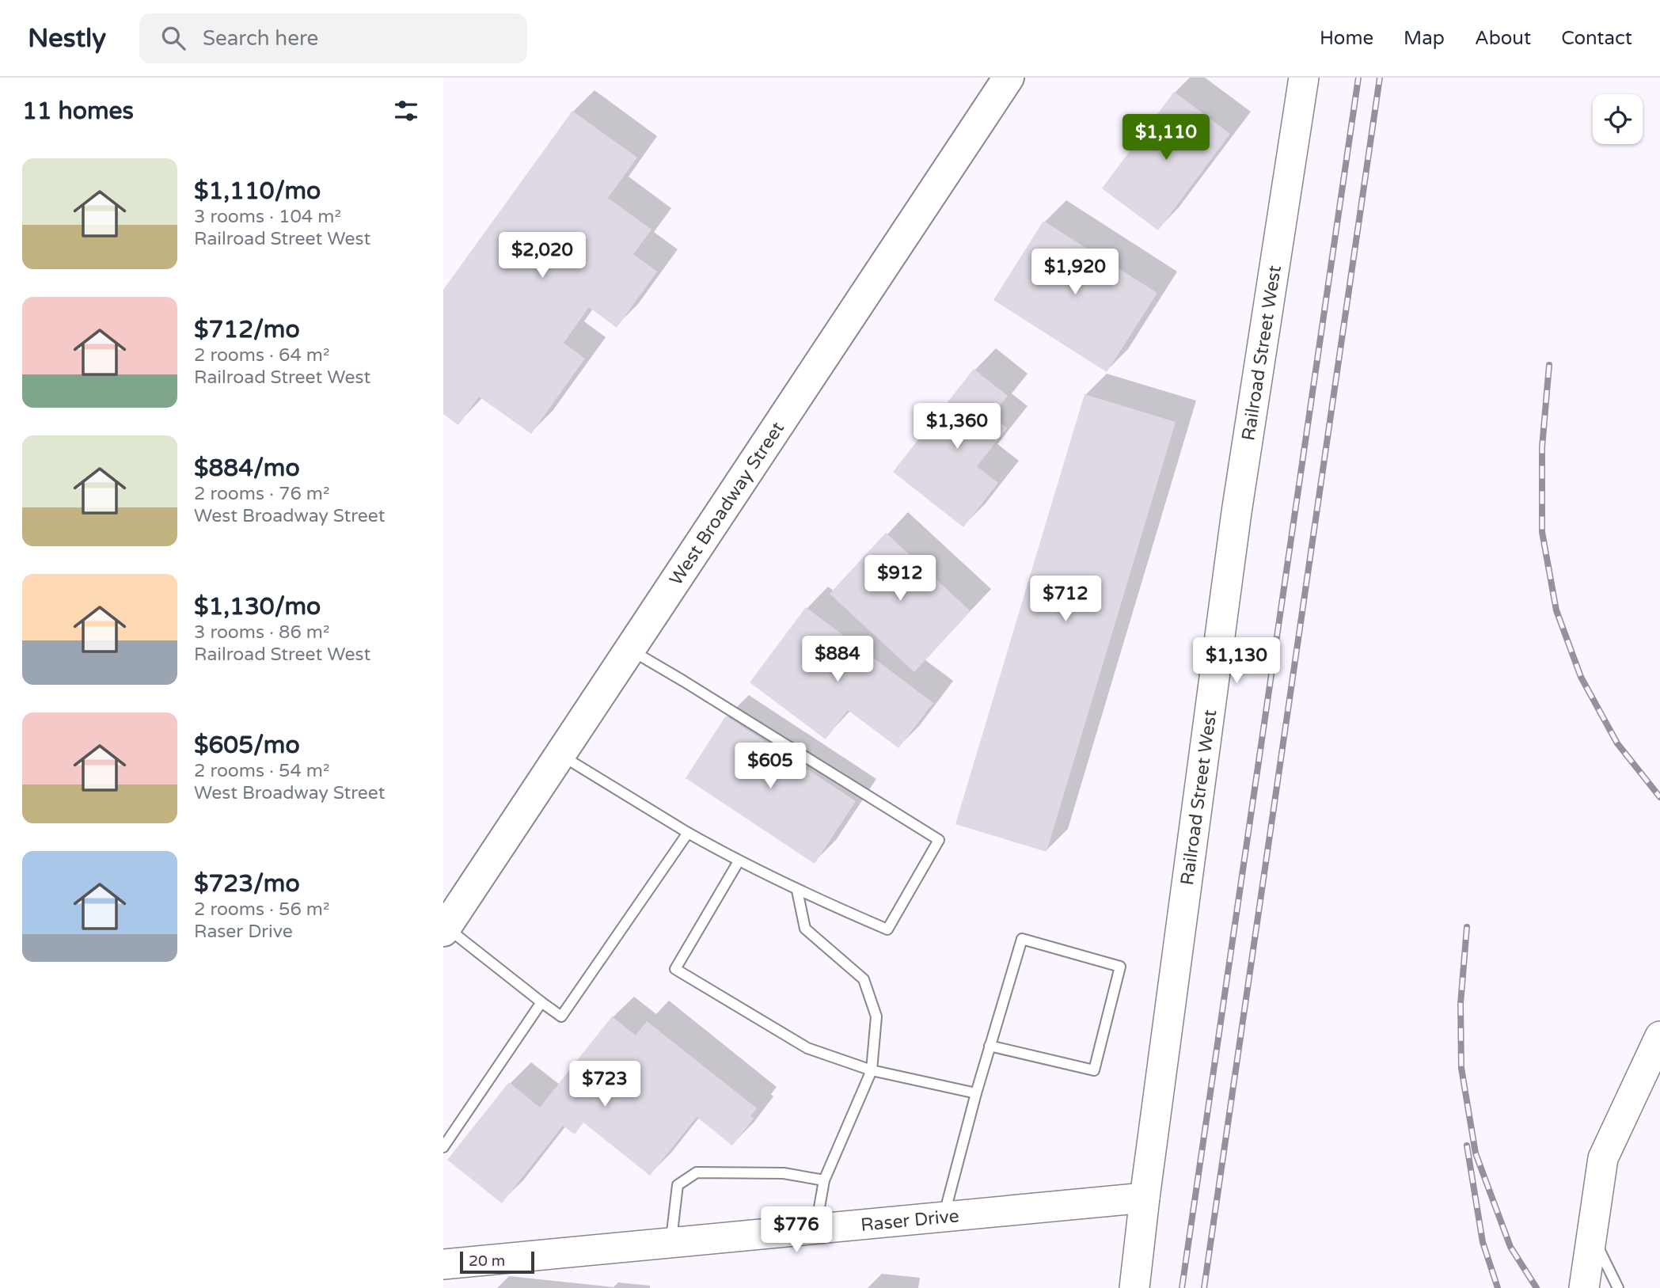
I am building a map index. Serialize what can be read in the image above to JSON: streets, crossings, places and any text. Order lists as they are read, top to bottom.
{
  "streets": {
    "main road": ["West Broadway Street"],
    "street": ["Railroad Street West", "Raser Drive"]
  },
  "crossings": [
    ["Railroad Street West", "Raser Drive"]
  ],
  "scale_bar": "20 m",
  "page": {
    "header": "Nestly",
    "search": "Search here",
    "nav": [
      "Home",
      "Map",
      "About",
      "Contact"
    ],
    "heading": "11 homes",
    "price": [
      "$1,110",
      "$2,020",
      "$1,920",
      "$1,360",
      "$912",
      "$712",
      "$884",
      "$1,130",
      "$605",
      "$723",
      "$776"
    ],
    "list": [
      {
        "name": "$1,110/mo",
        "note": "3 rooms · 104 m² · Railroad Street West"
      },
      {
        "name": "$712/mo",
        "note": "2 rooms · 64 m² · Railroad Street West"
      },
      {
        "name": "$884/mo",
        "note": "2 rooms · 76 m² · West Broadway Street"
      },
      {
        "name": "$1,130/mo",
        "note": "3 rooms · 86 m² · Railroad Street West"
      },
      {
        "name": "$605/mo",
        "note": "2 rooms · 54 m² · West Broadway Street"
      },
      {
        "name": "$723/mo",
        "note": "2 rooms · 56 m² · Raser Drive"
      }
    ],
    "scale": "20 m"
  }
}
